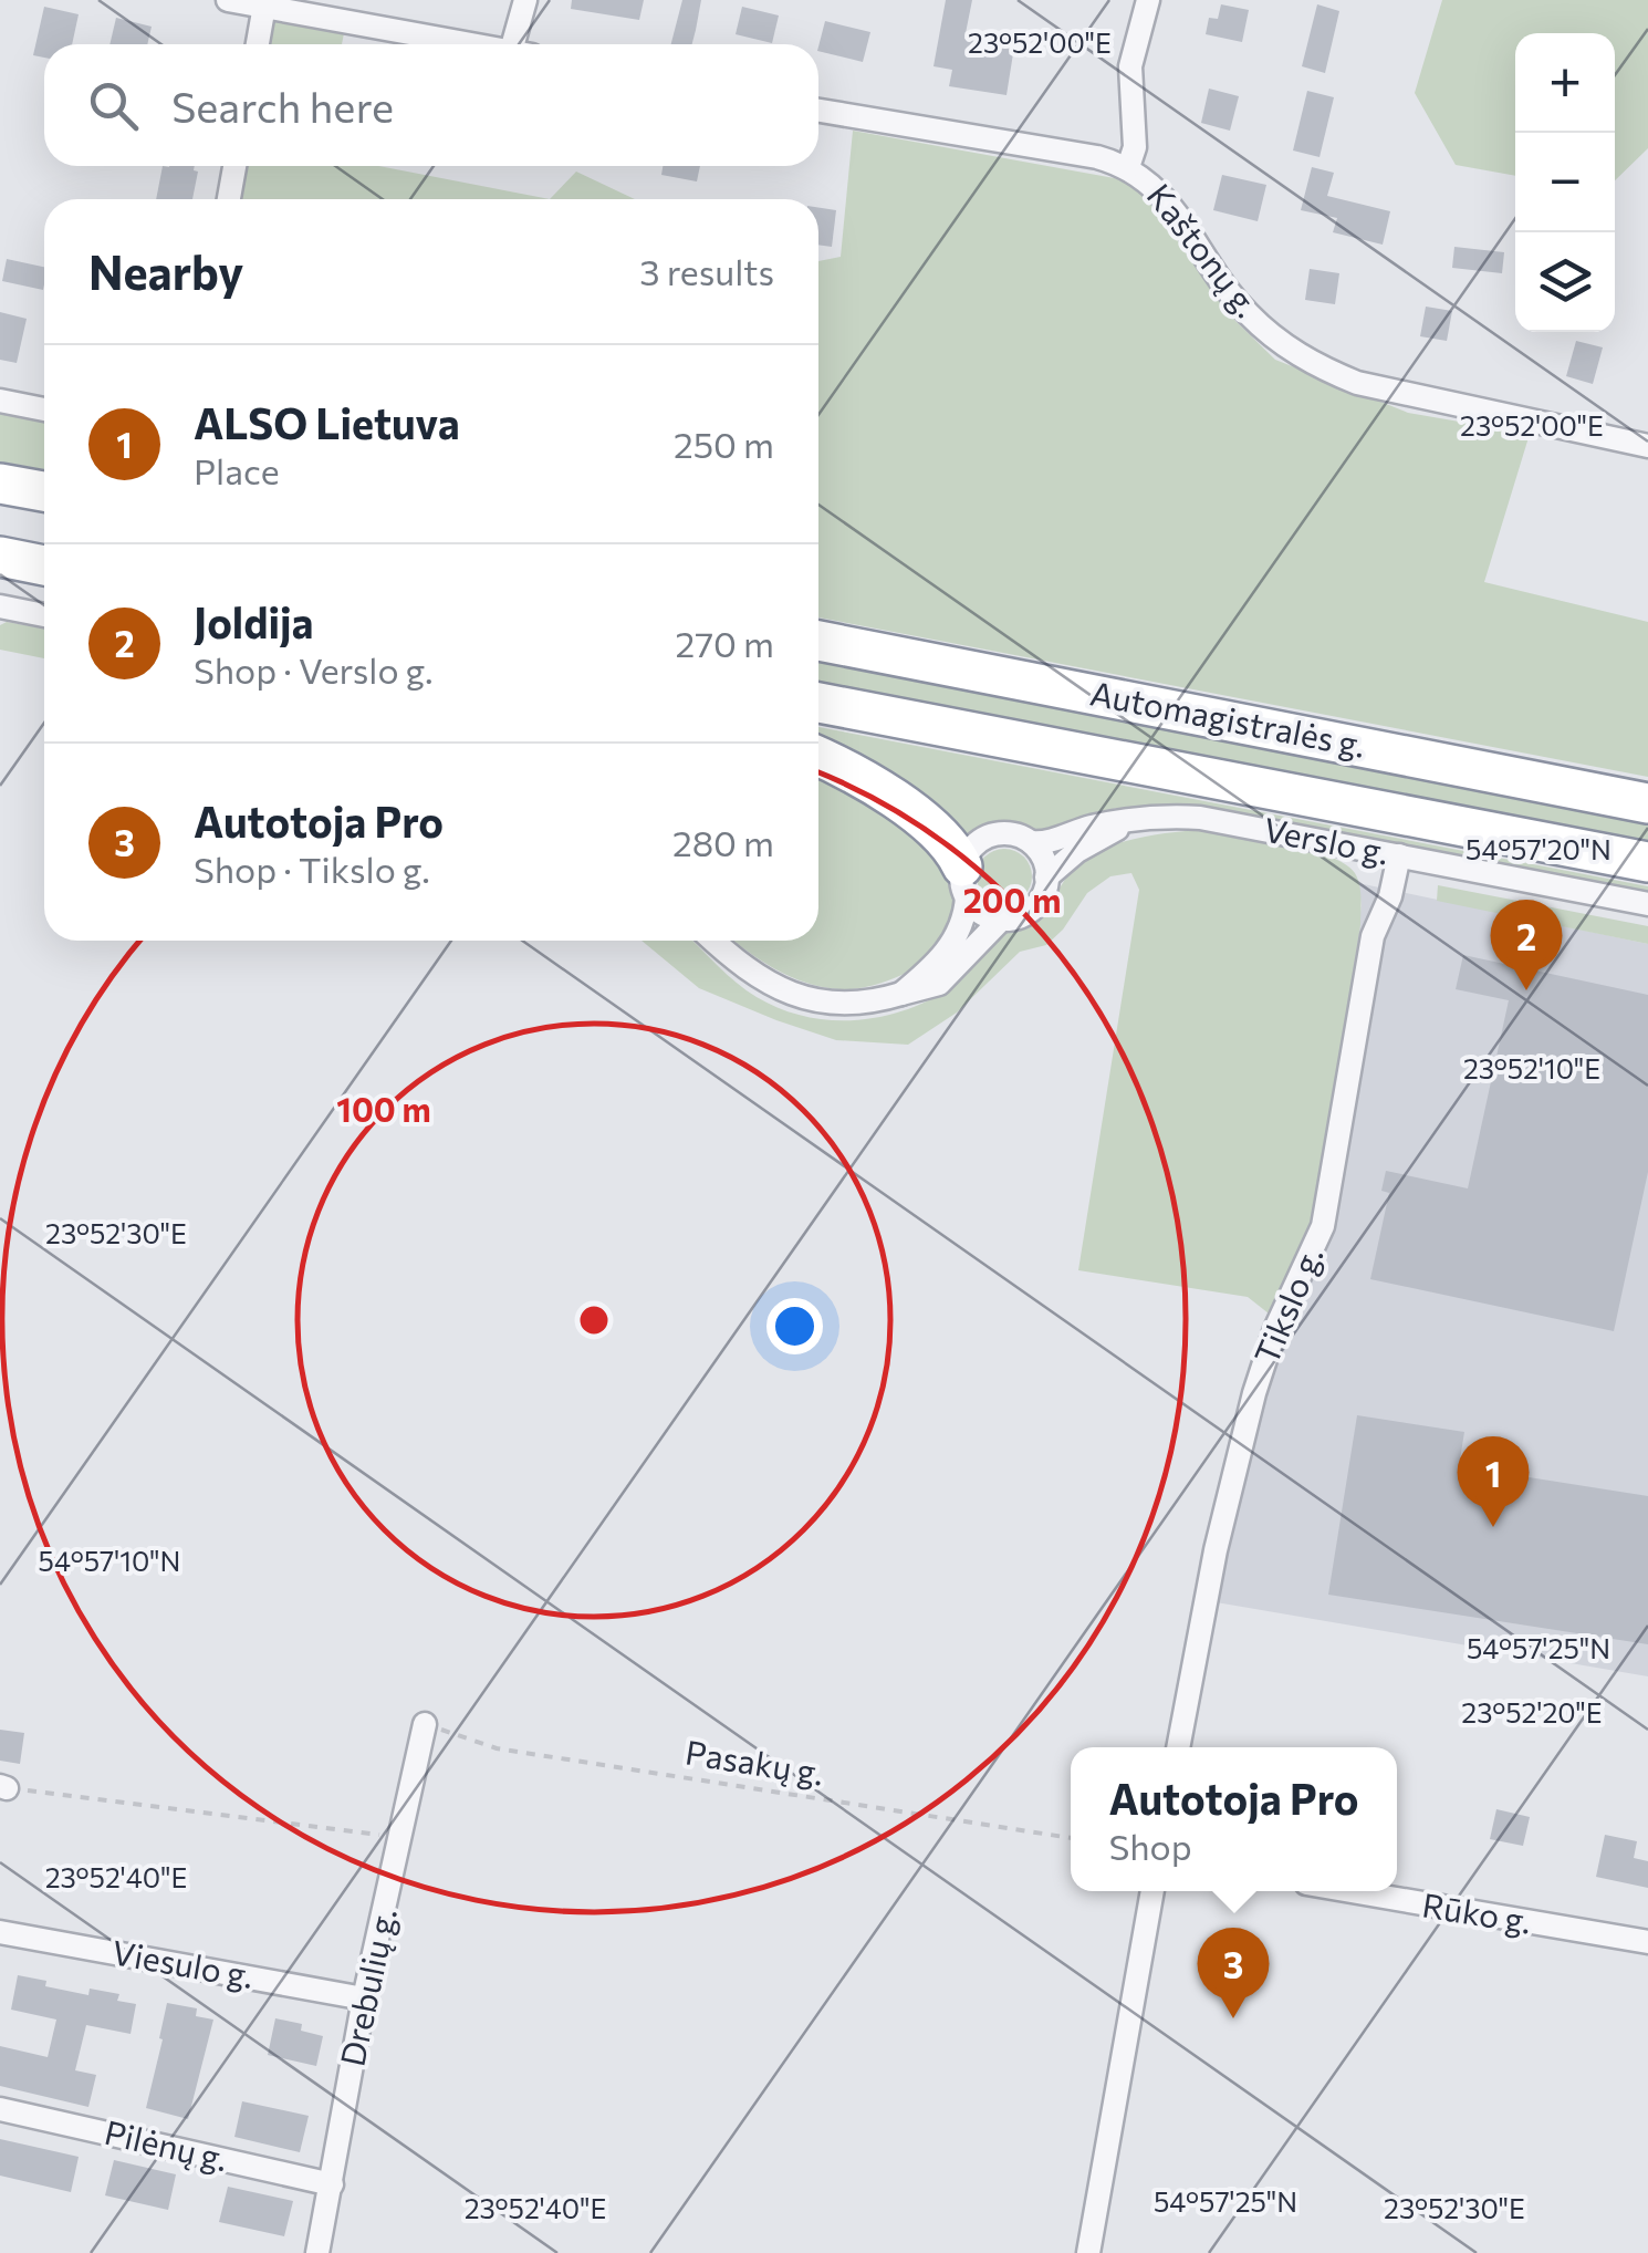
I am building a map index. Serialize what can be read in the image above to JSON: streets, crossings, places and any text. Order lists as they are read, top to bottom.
{
  "streets": {
    "highway": ["Automagistralės g."],
    "street": [
      "Kaštonų g.",
      "Verslo g.",
      "Tikslo g.",
      "Rūko g.",
      "Viesulo g.",
      "Drebulių g.",
      "Pilėnų g."
    ],
    "path": ["Pasakų g."]
  },
  "crossings": [
    ["Verslo g.", "Tikslo g."],
    ["Pasakų g.", "Drebulių g."],
    ["Viesulo g.", "Drebulių g."],
    ["Drebulių g.", "Pilėnų g."]
  ],
  "page": {
    "map_buttons": ["+", "−"],
    "search": "Search here",
    "heading": ["Nearby", "3 results"],
    "list": [
      {
        "mark": "1",
        "name": "ALSO Lietuva",
        "note": "Place",
        "value": "250 m"
      },
      {
        "mark": "2",
        "name": "Joldija",
        "note": "Shop · Verslo g.",
        "value": "270 m"
      },
      {
        "mark": "3",
        "name": "Autotoja Pro",
        "note": "Shop · Tikslo g.",
        "value": "280 m"
      }
    ],
    "pins": ["2", "1", "3"],
    "popup": ["Autotoja Pro", "Shop"]
  },
  "coordinates": [
    "23°52'00\"E",
    "54°57'20\"N",
    "23°52'10\"E",
    "23°52'30\"E",
    "54°57'10\"N",
    "54°57'25\"N",
    "23°52'20\"E",
    "23°52'40\"E"
  ],
  "rings": ["200 m", "100 m"]
}
